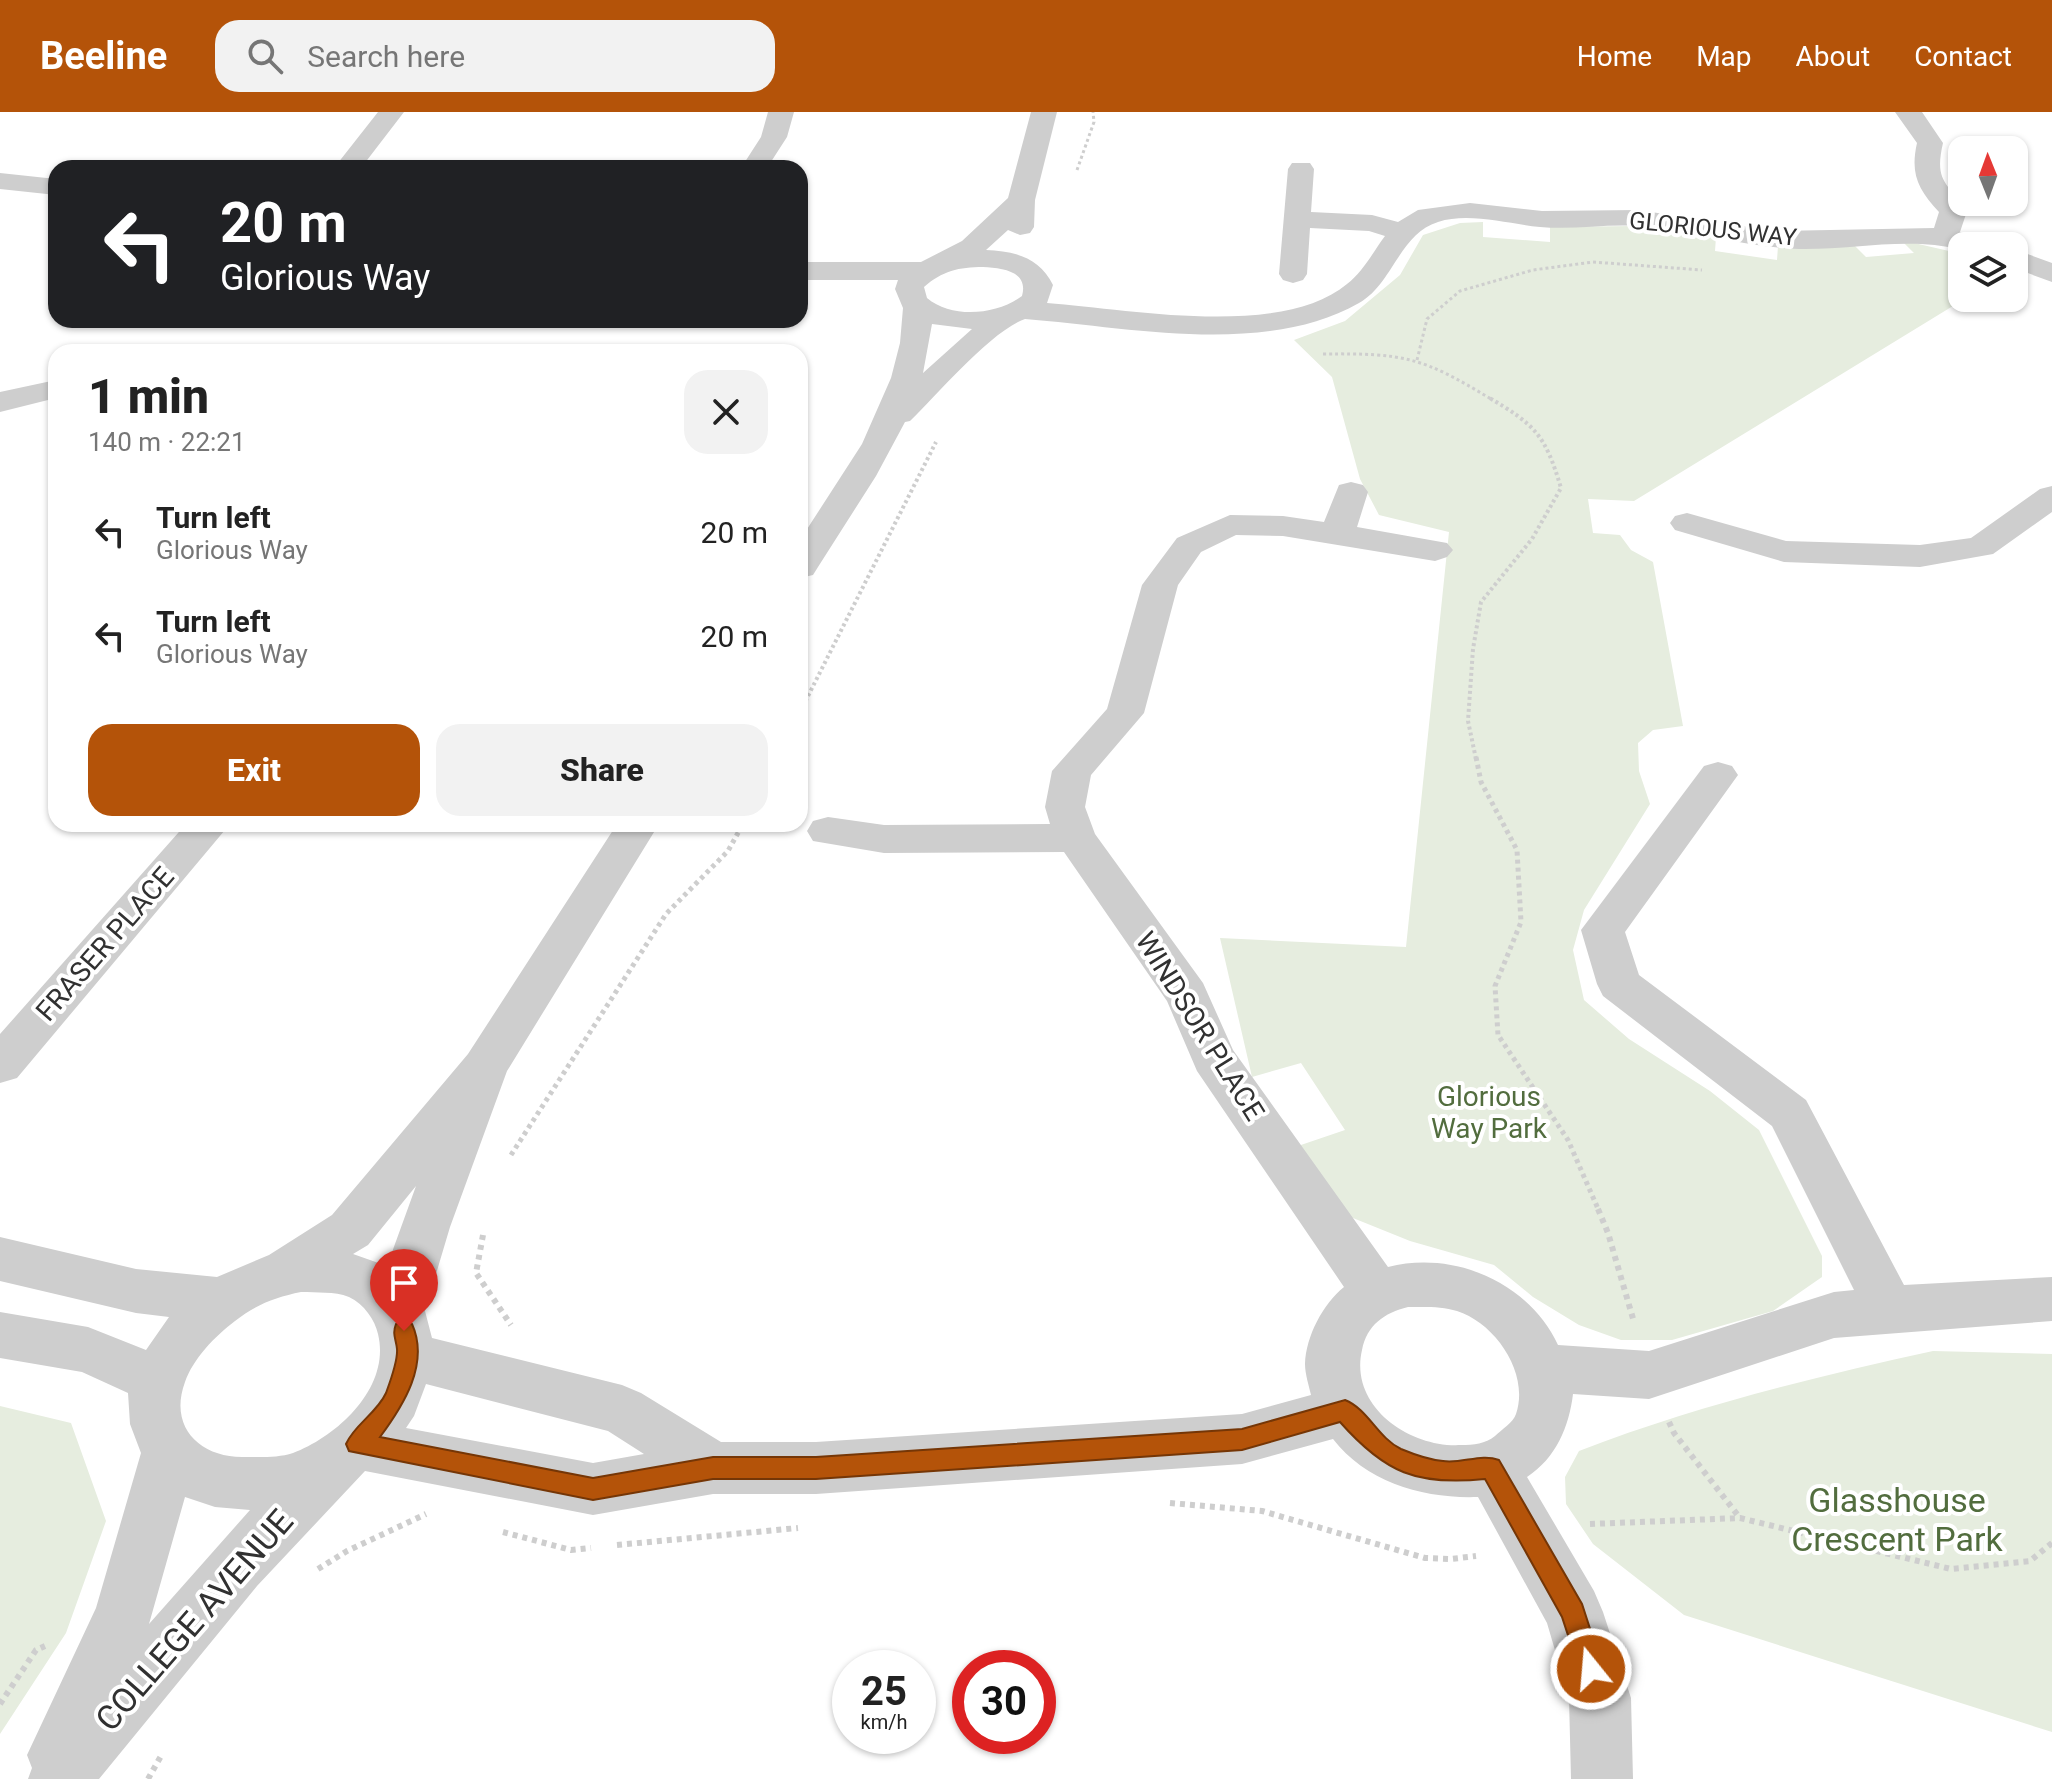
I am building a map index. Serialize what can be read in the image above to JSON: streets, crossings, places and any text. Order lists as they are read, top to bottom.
{
  "streets": {
    "street": [
      "GLORIOUS WAY",
      "FRASER PLACE",
      "WINDSOR PLACE",
      "COLLEGE AVENUE"
    ]
  },
  "parks": ["Glorious Way Park", "Glasshouse Crescent Park"],
  "north": "top",
  "page": {
    "header": "Beeline",
    "search": "Search here",
    "nav": [
      "Home",
      "Map",
      "About",
      "Contact"
    ],
    "turn": ["20 m", "Glorious Way"],
    "heading": ["1 min", "140 m · 22:21"],
    "list": [
      {
        "name": "Turn left",
        "note": "Glorious Way",
        "value": "20 m"
      },
      {
        "name": "Turn left",
        "note": "Glorious Way",
        "value": "20 m"
      }
    ],
    "buttons": ["Exit", "Share"],
    "speed": "25 km/h",
    "limit": "30"
  }
}
